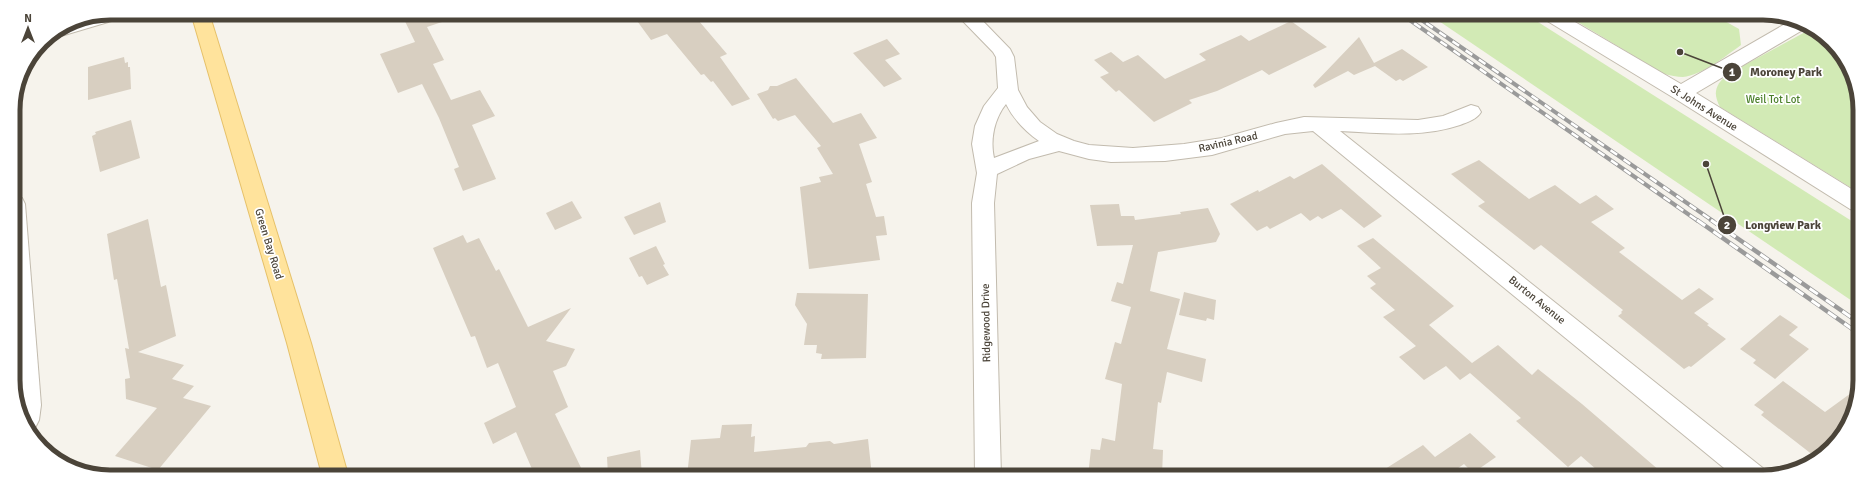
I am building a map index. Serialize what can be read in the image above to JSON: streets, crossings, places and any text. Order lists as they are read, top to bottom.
{
  "streets": {
    "main road": ["Green Bay Road"],
    "street": [
      "St Johns Avenue",
      "Ravinia Road",
      "Burton Avenue",
      "Ridgewood Drive"
    ]
  },
  "crossings": [
    ["Ravinia Road", "Burton Avenue"],
    ["Ravinia Road", "Ridgewood Drive"]
  ],
  "parks": ["Weil Tot Lot"],
  "places": ["Moroney Park", "Longview Park"],
  "north": "top"
}
